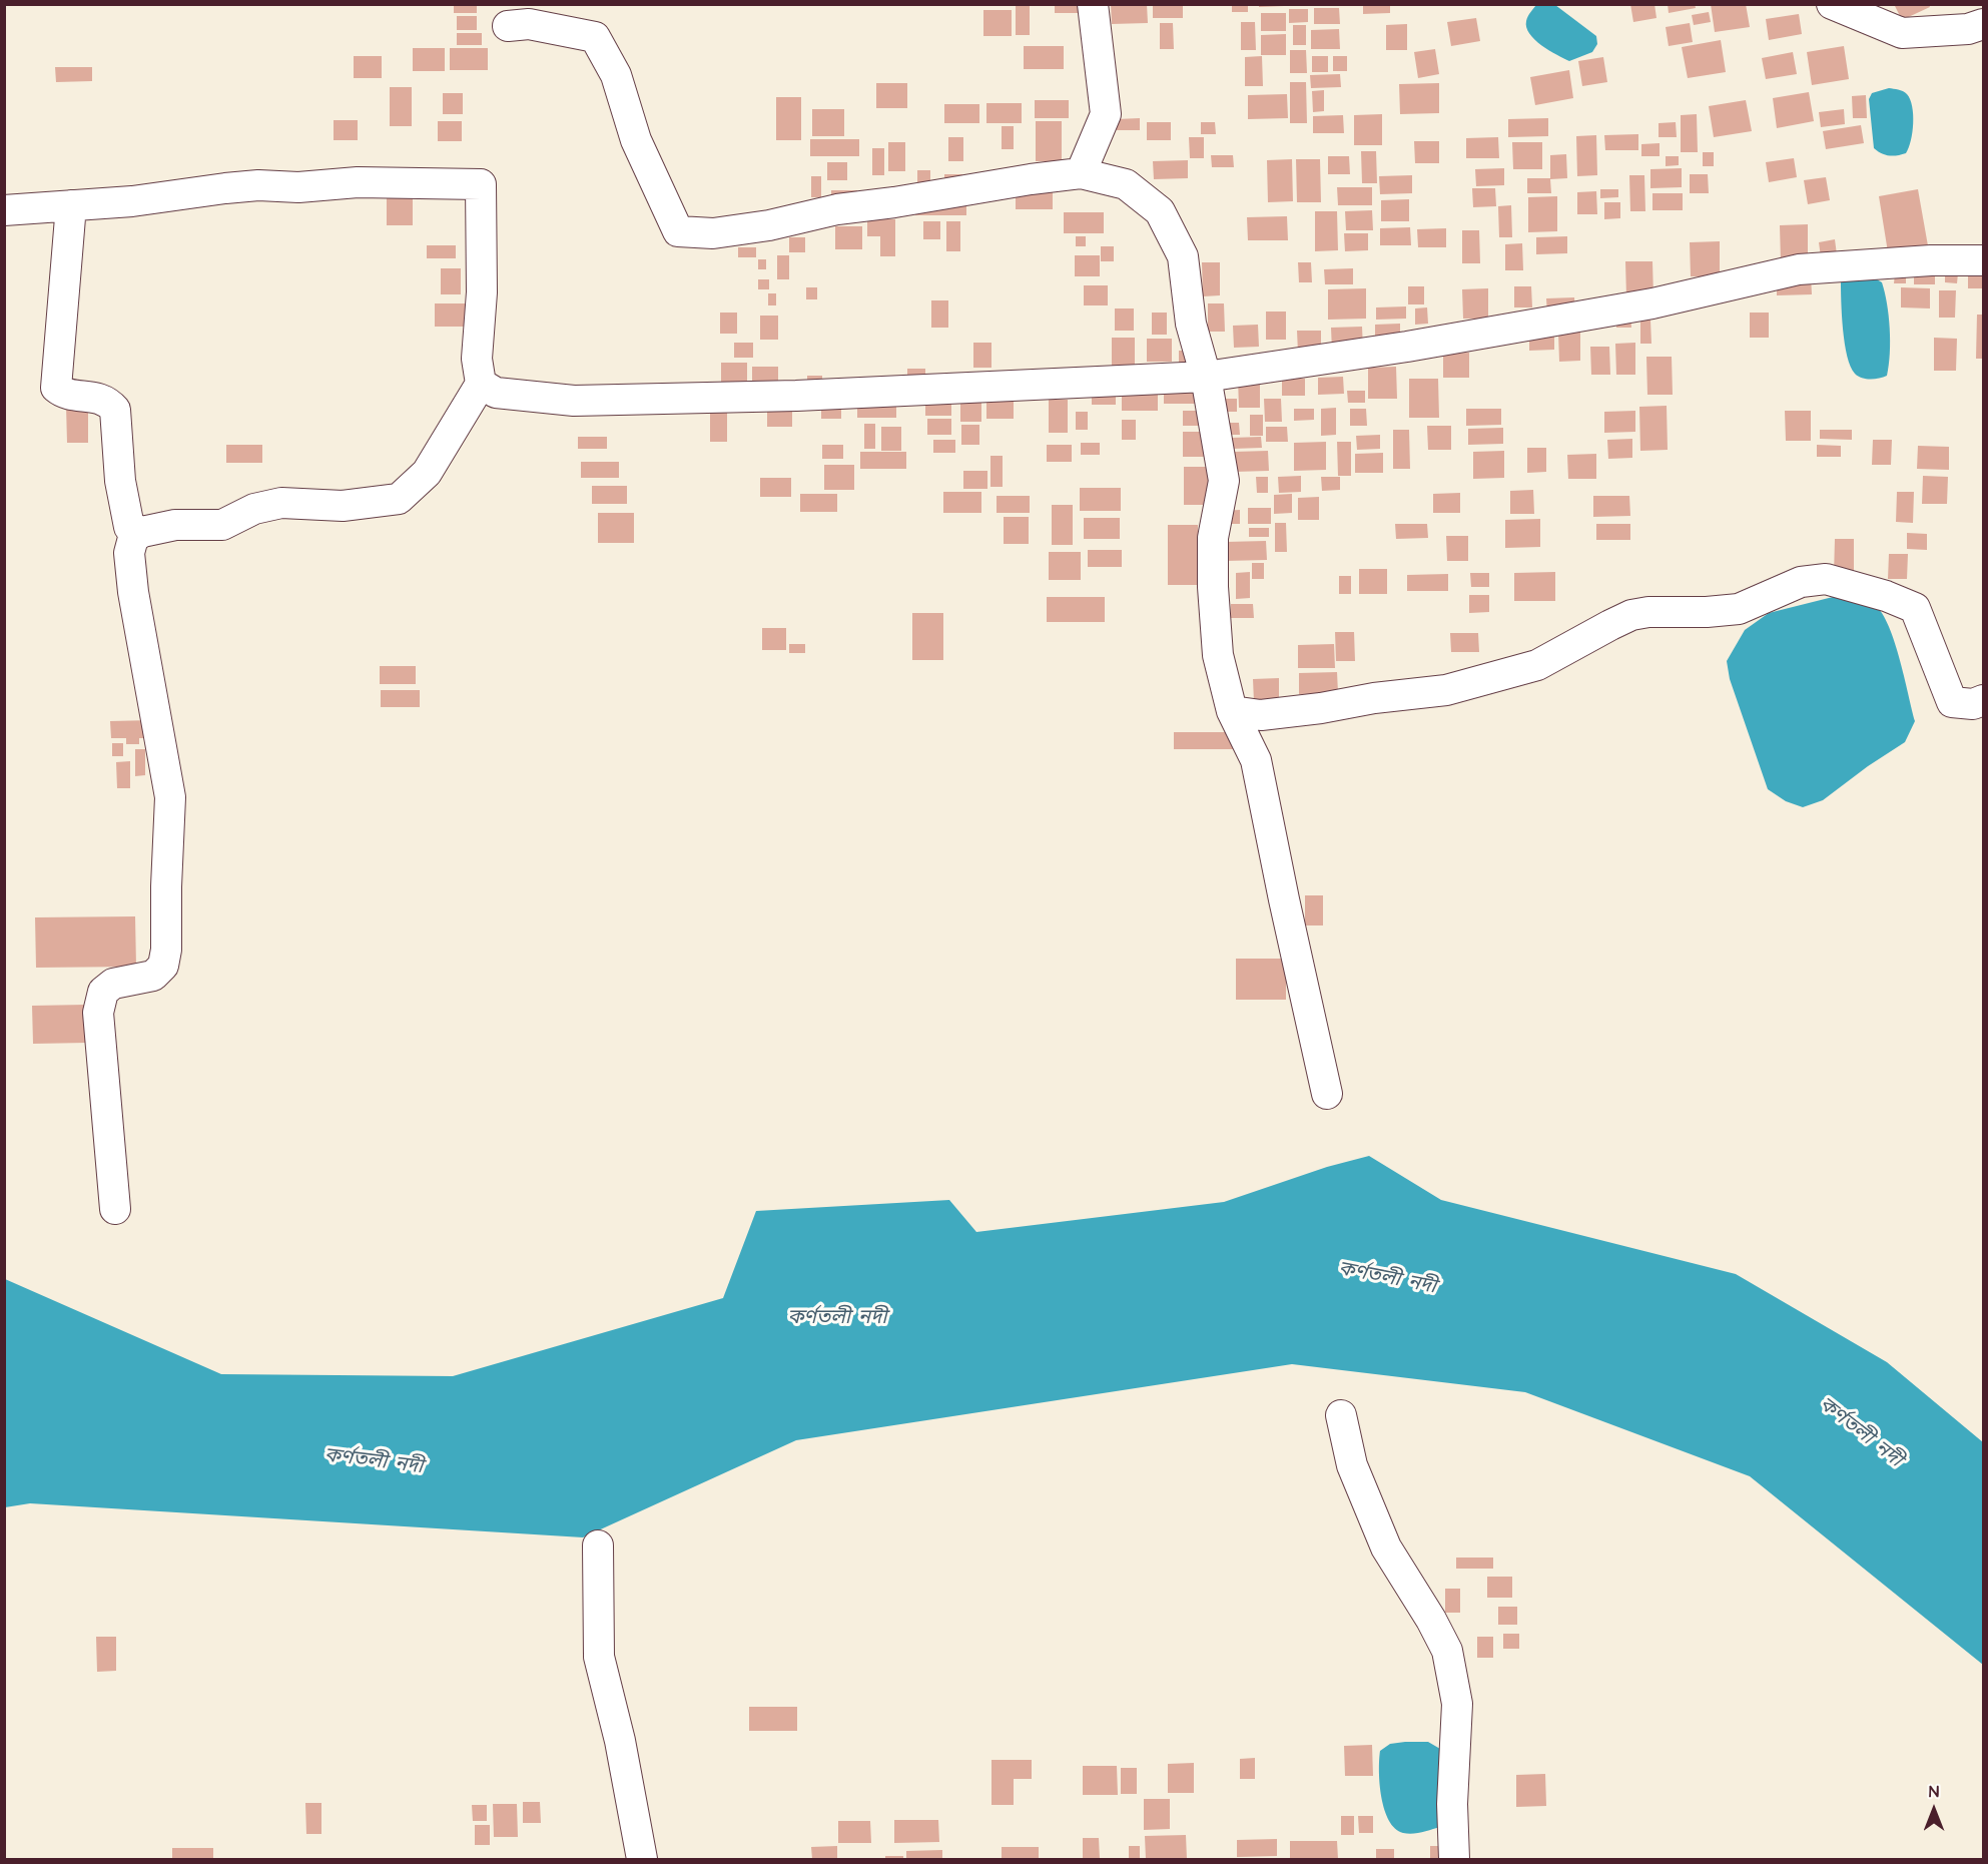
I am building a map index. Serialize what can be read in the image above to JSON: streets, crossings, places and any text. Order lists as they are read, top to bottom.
{
  "water": ["কর্ণতলী নদী"],
  "north": "top"
}
